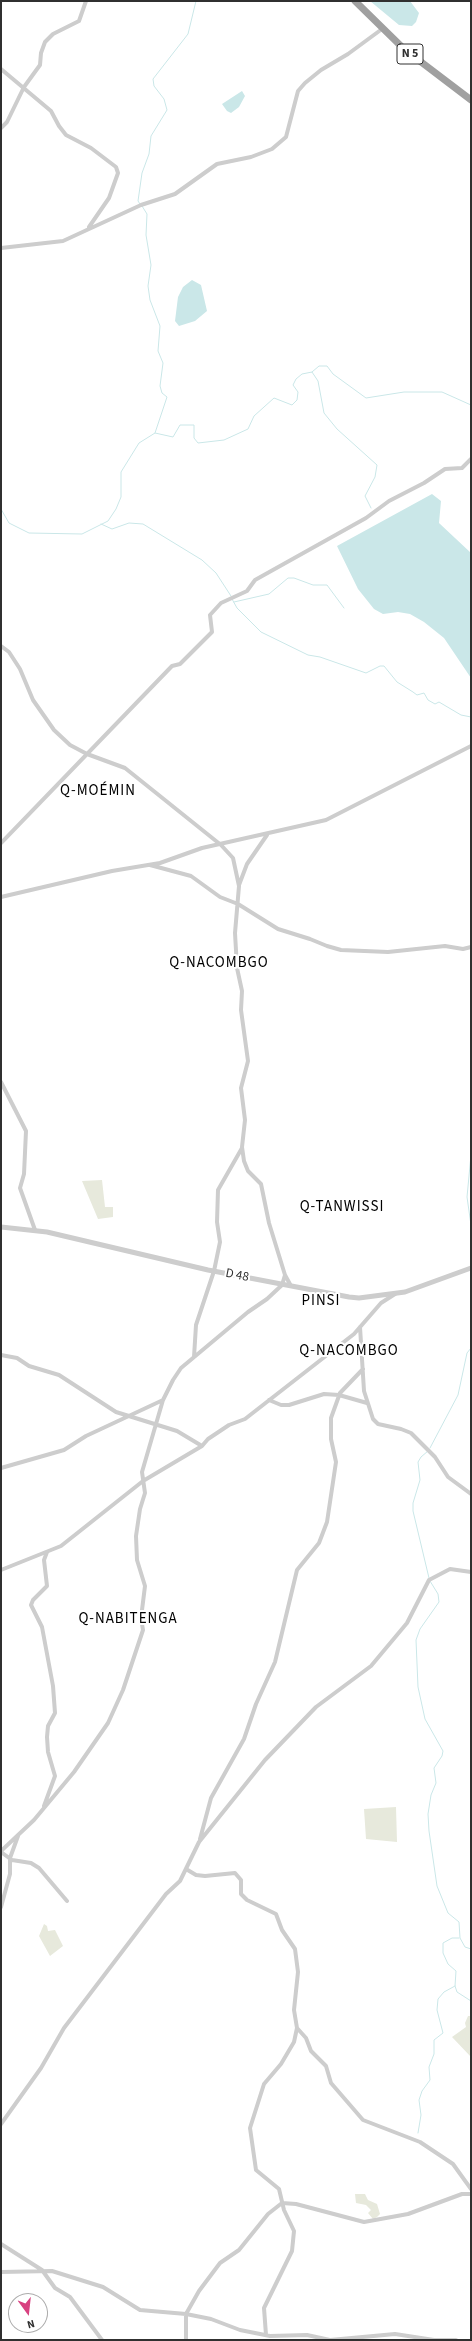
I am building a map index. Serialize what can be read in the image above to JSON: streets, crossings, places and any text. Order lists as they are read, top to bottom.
{
  "streets": {
    "highway": ["N 5"],
    "street": ["D 48"]
  },
  "districts": [
    "Q-MOÉMIN",
    "Q-NACOMBGO",
    "Q-TANWISSI",
    "PINSI",
    "Q-NACOMBGO",
    "Q-NABITENGA"
  ],
  "north": "bottom"
}
